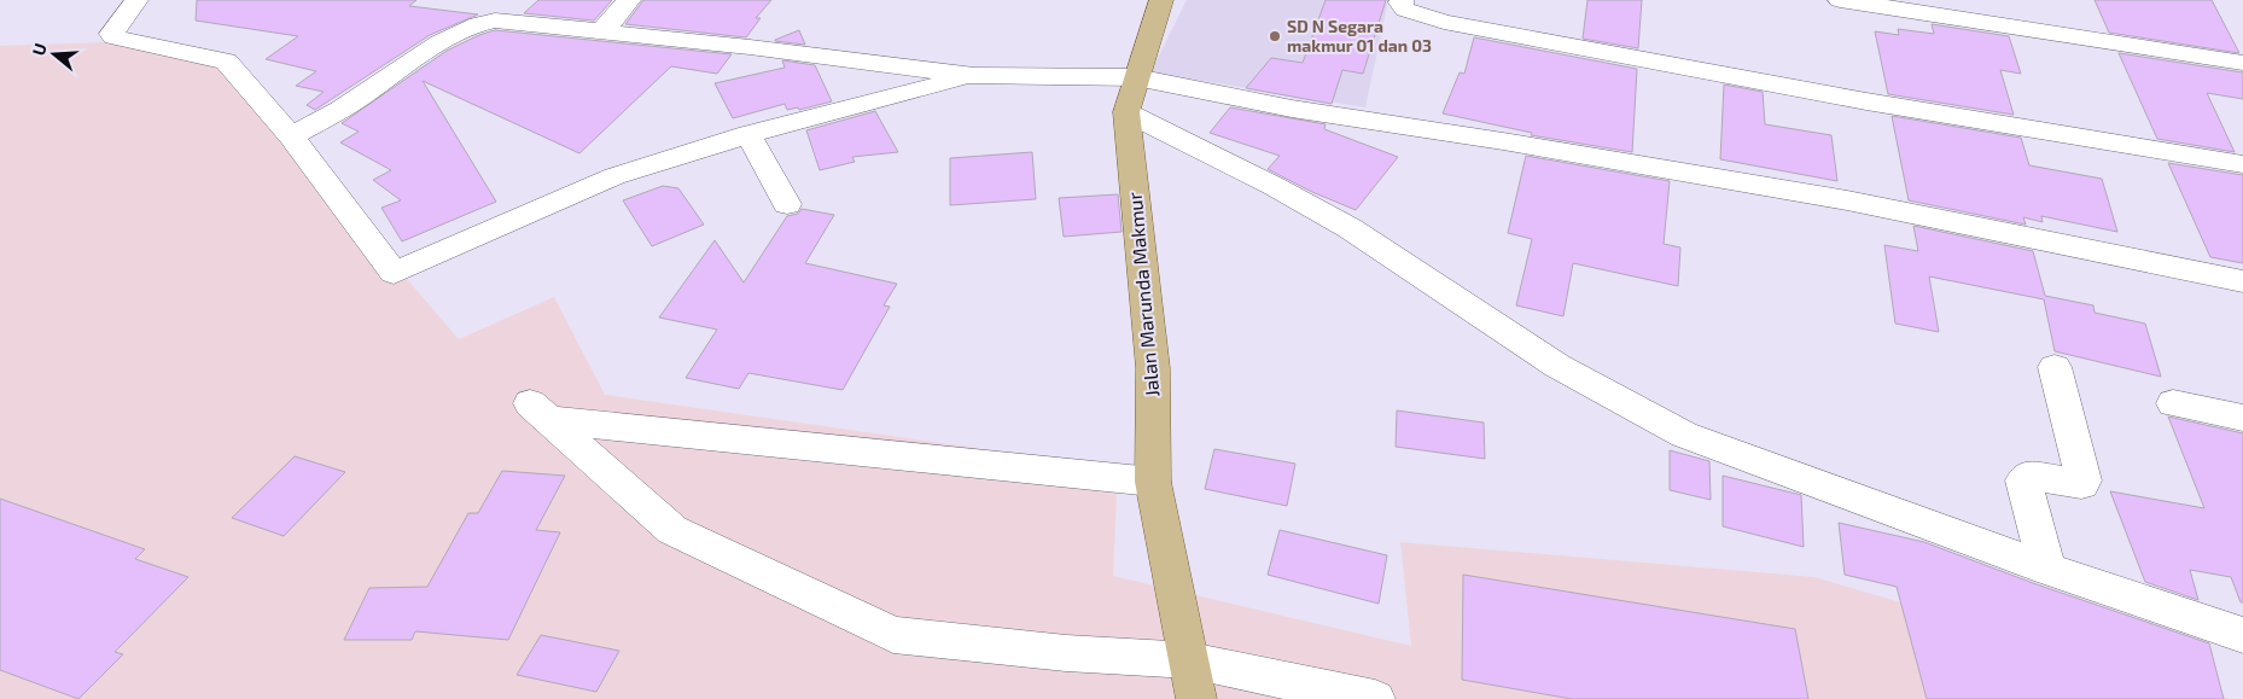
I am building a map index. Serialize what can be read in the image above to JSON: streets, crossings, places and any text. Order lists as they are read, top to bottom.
{
  "streets": {
    "main road": ["Jalan Marunda Makmur"]
  },
  "places": ["SD N Segara makmur 01 dan 03"],
  "north": "left"
}
